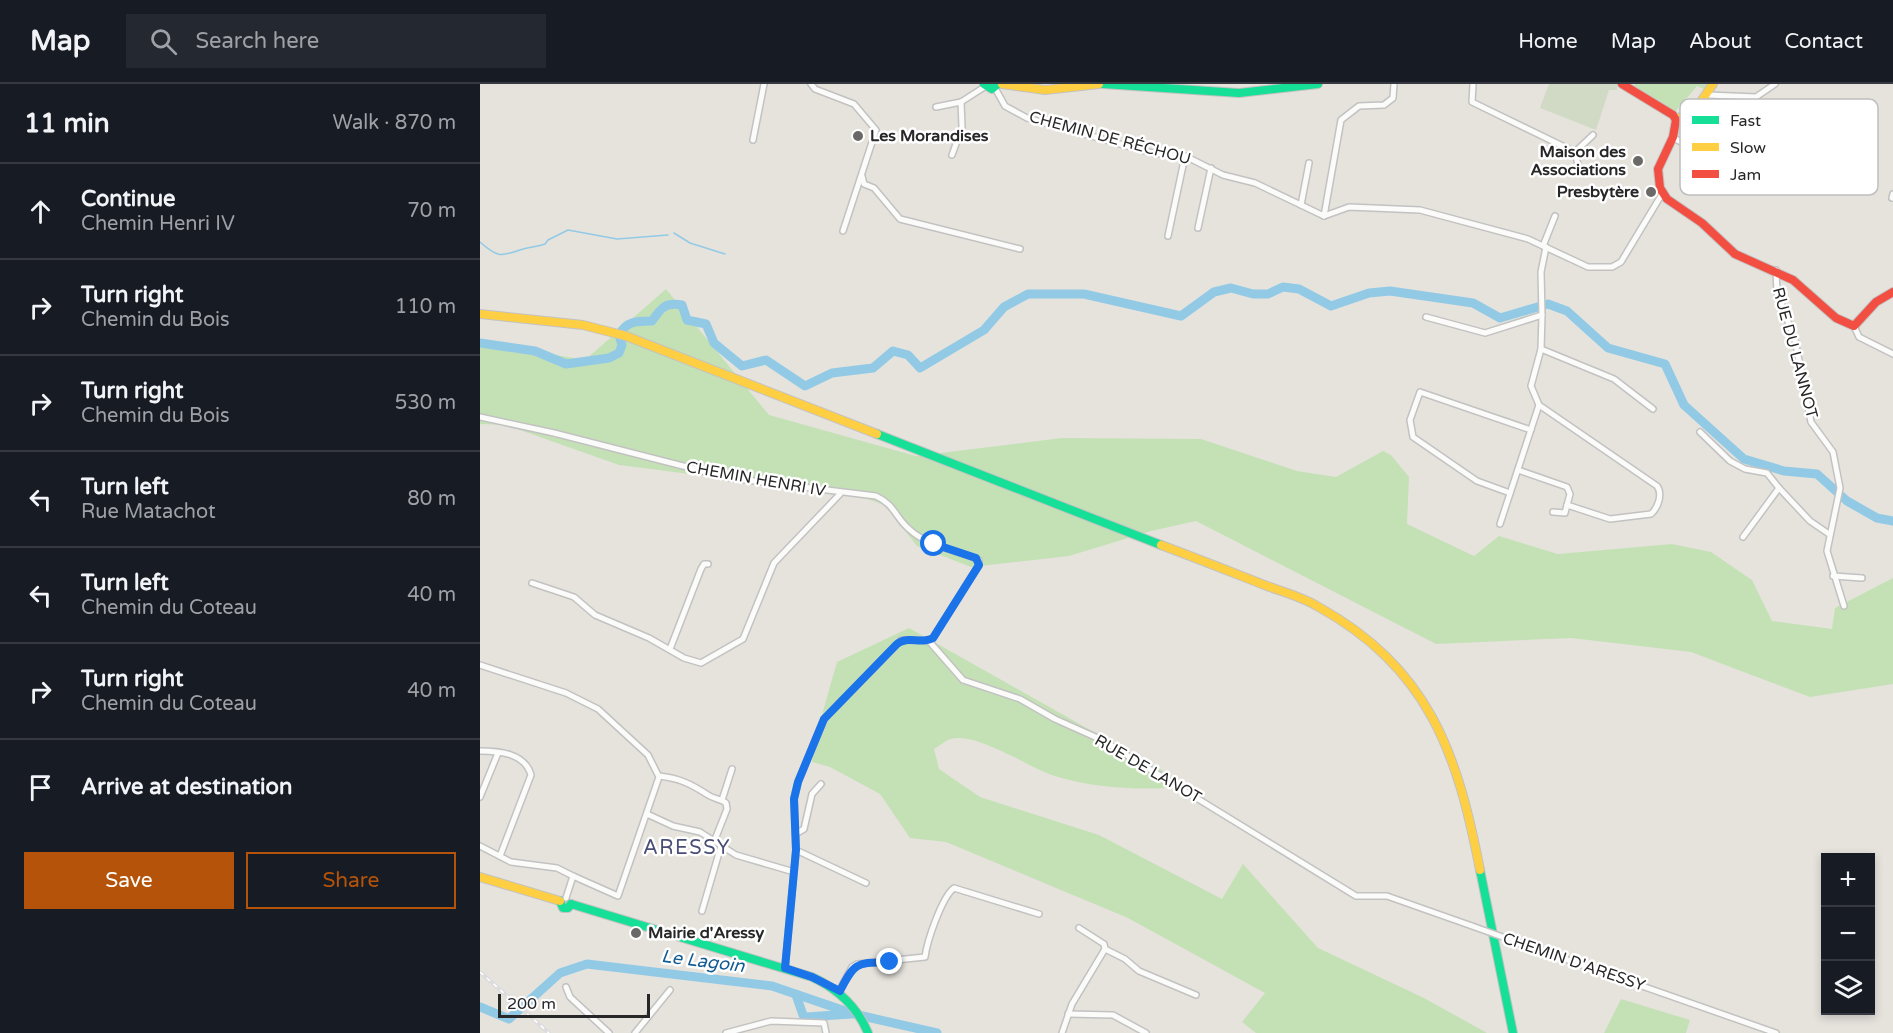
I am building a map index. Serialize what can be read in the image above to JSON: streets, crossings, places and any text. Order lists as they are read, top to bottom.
{
  "streets": {
    "street": [
      "CHEMIN DE RÉCHOU",
      "RUE DU LANNOT",
      "CHEMIN HENRI IV",
      "RUE DE LANOT",
      "CHEMIN D'ARESSY"
    ]
  },
  "crossings": [
    ["CHEMIN HENRI IV", "RUE DE LANOT"],
    ["RUE DE LANOT", "CHEMIN D'ARESSY"]
  ],
  "districts": ["ARESSY"],
  "water": ["Le Lagoin"],
  "places": [
    "Les Morandises",
    "Maison des Associations",
    "Presbytère",
    "Mairie d'Aressy"
  ],
  "legend": ["Fast", "Slow", "Jam"],
  "scale_bar": "200 m",
  "page": {
    "header": "Map",
    "search": "Search here",
    "nav": [
      "Home",
      "Map",
      "About",
      "Contact"
    ],
    "heading": ["11 min", "Walk · 870 m"],
    "list": [
      ["Continue", "Chemin Henri IV", "70 m"],
      ["Turn right", "Chemin du Bois", "110 m"],
      ["Turn right", "Chemin du Bois", "530 m"],
      ["Turn left", "Rue Matachot", "80 m"],
      ["Turn left", "Chemin du Coteau", "40 m"],
      ["Turn right", "Chemin du Coteau", "40 m"],
      "Arrive at destination"
    ],
    "buttons": ["Save", "Share"],
    "map_buttons": ["+", "−"],
    "scale": "200 m"
  }
}
